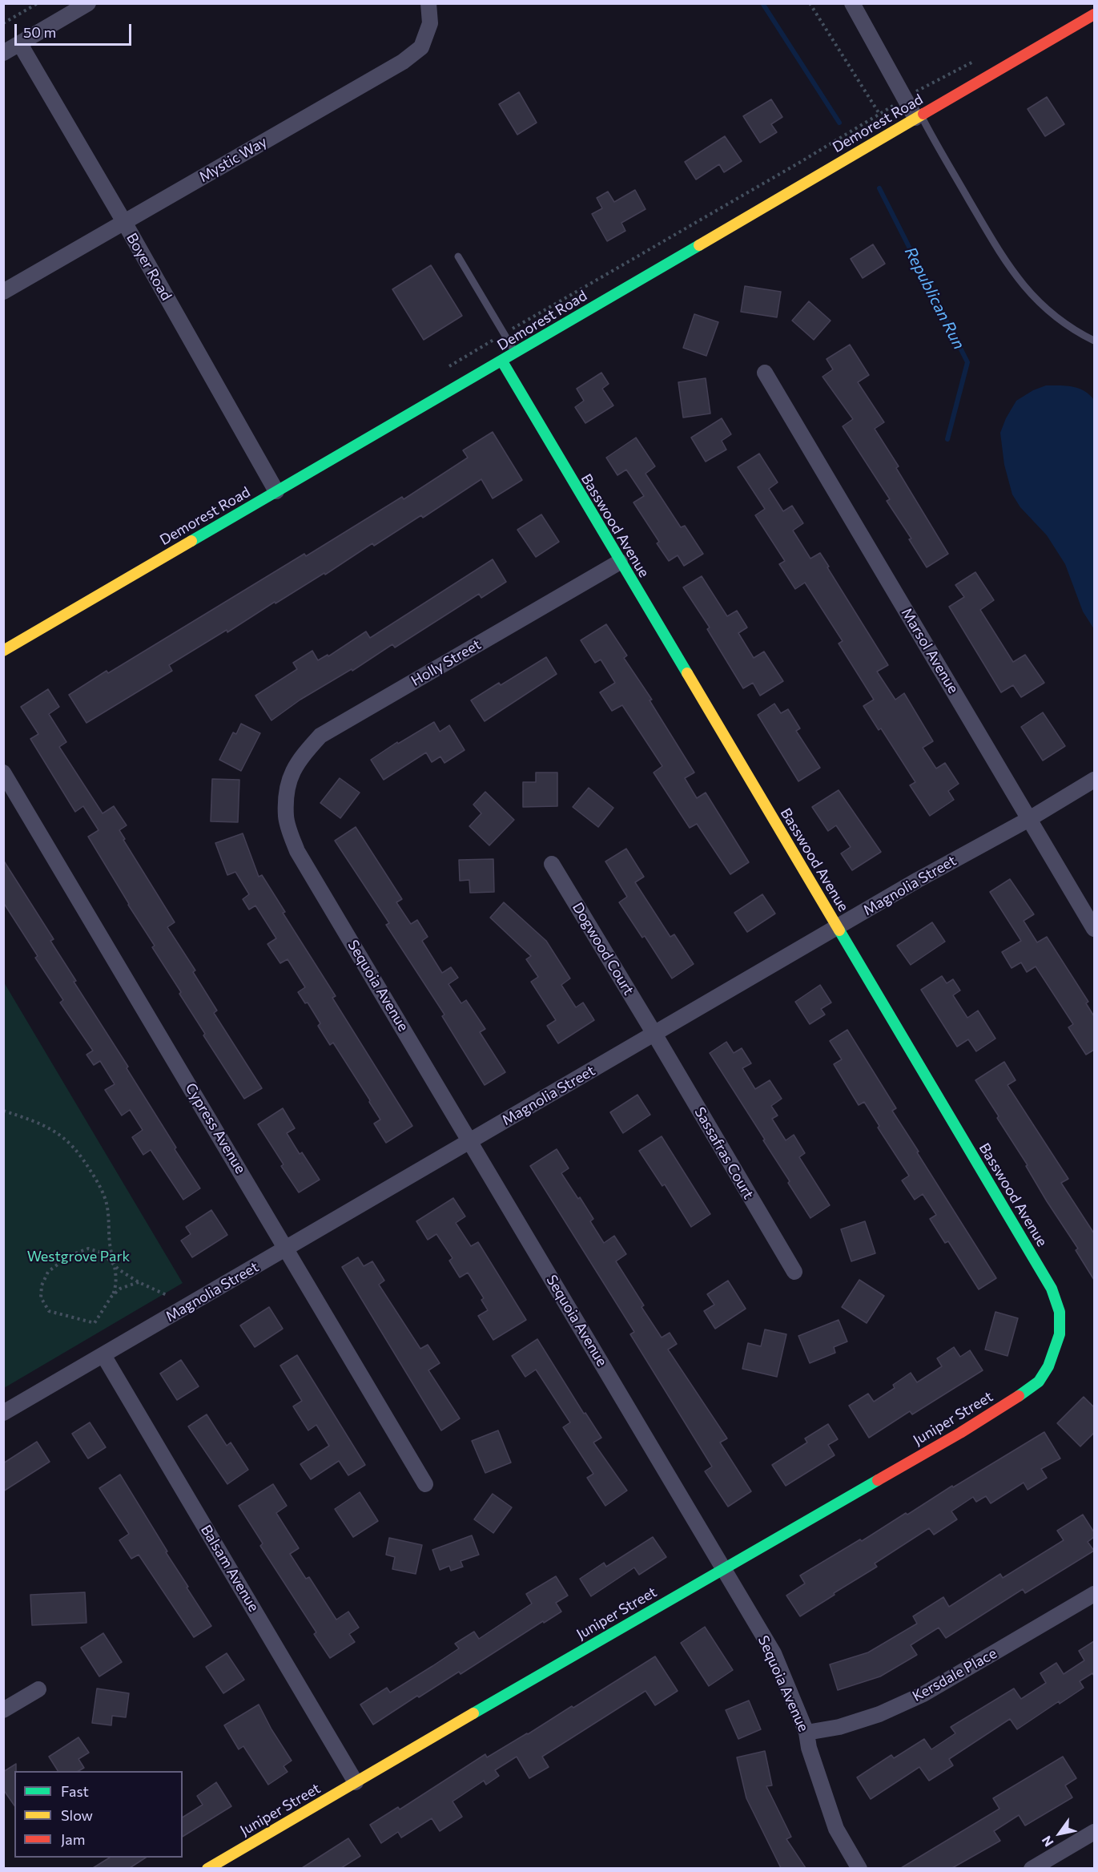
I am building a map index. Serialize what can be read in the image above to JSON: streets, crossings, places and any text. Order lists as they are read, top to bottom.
{
  "streets": {
    "street": [
      "Demorest Road",
      "Mystic Way",
      "Boyer Road",
      "Basswood Avenue",
      "Marsol Avenue",
      "Holly Street",
      "Magnolia Street",
      "Dogwood Court",
      "Sequoia Avenue",
      "Cypress Avenue",
      "Sassafras Court",
      "Juniper Street",
      "Balsam Avenue",
      "Kersdale Place"
    ]
  },
  "crossings": [
    ["Demorest Road", "Boyer Road"],
    ["Demorest Road", "Basswood Avenue"],
    ["Mystic Way", "Boyer Road"],
    ["Basswood Avenue", "Holly Street"],
    ["Basswood Avenue", "Magnolia Street"],
    ["Basswood Avenue", "Juniper Street"],
    ["Marsol Avenue", "Magnolia Street"],
    ["Holly Street", "Sequoia Avenue"],
    ["Magnolia Street", "Dogwood Court"],
    ["Magnolia Street", "Sequoia Avenue"],
    ["Magnolia Street", "Cypress Avenue"],
    ["Magnolia Street", "Sassafras Court"],
    ["Magnolia Street", "Balsam Avenue"],
    ["Dogwood Court", "Sassafras Court"],
    ["Sequoia Avenue", "Juniper Street"],
    ["Sequoia Avenue", "Kersdale Place"],
    ["Juniper Street", "Balsam Avenue"]
  ],
  "water": ["Republican Run"],
  "parks": ["Westgrove Park"],
  "legend": ["Fast", "Slow", "Jam"],
  "scale_bar": "50 m",
  "north": "bottom left"
}
